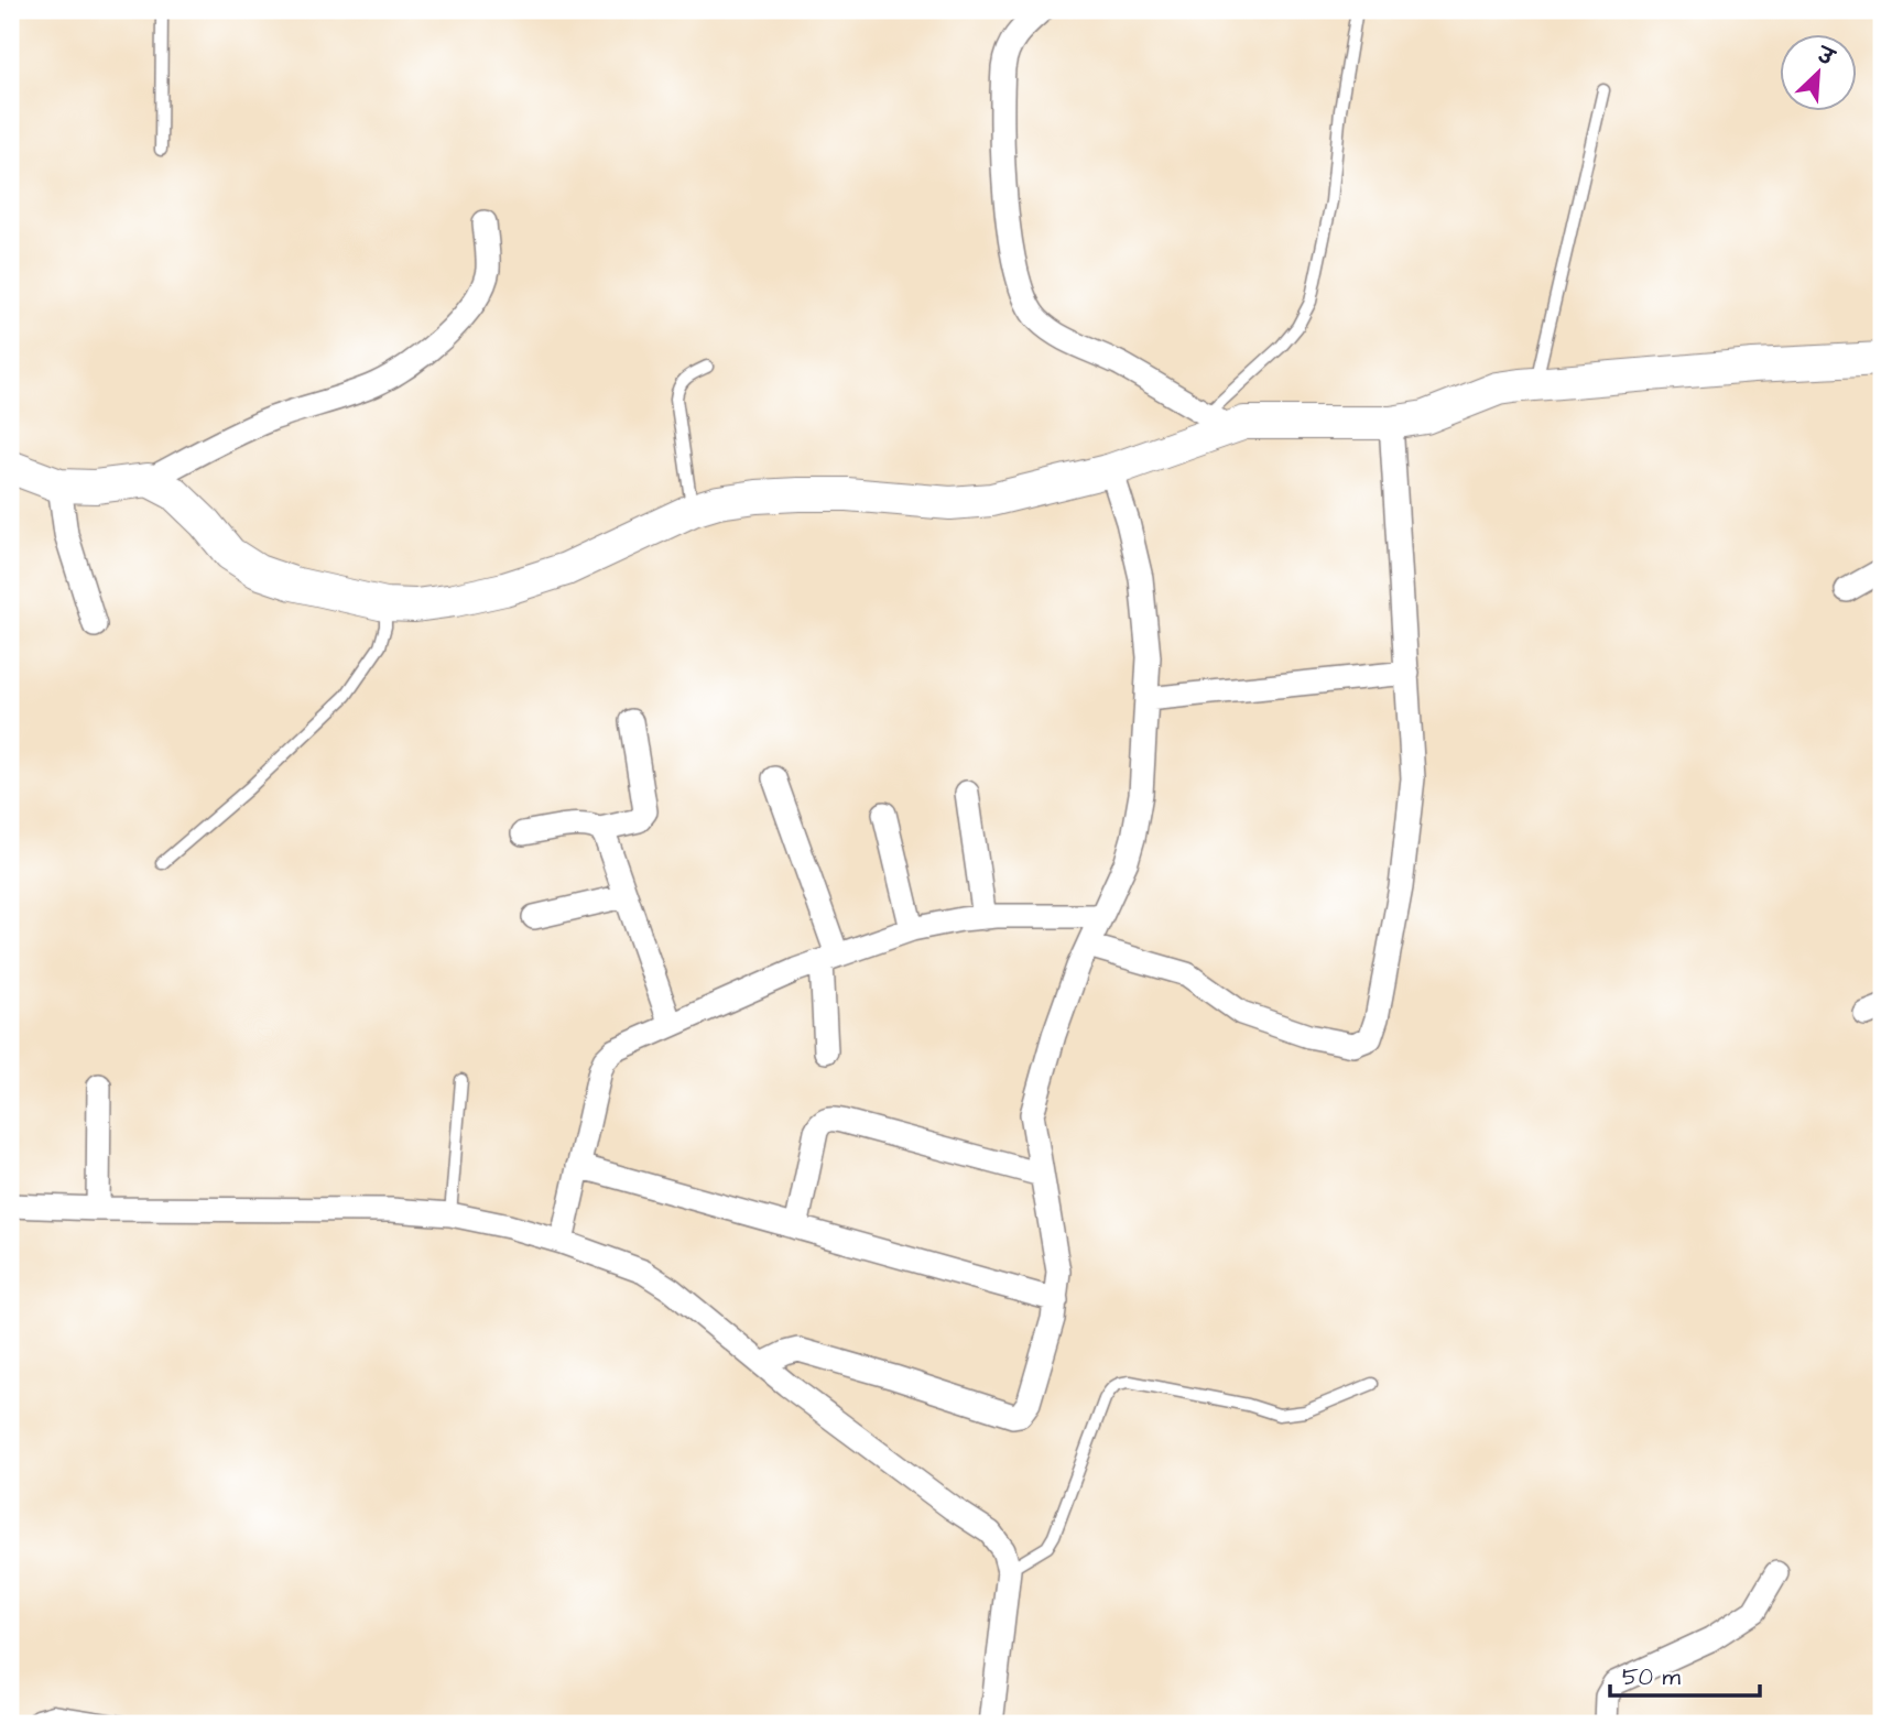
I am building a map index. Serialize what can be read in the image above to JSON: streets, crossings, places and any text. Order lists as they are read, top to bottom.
{
  "scale_bar": "50 m",
  "north": "top right"
}
